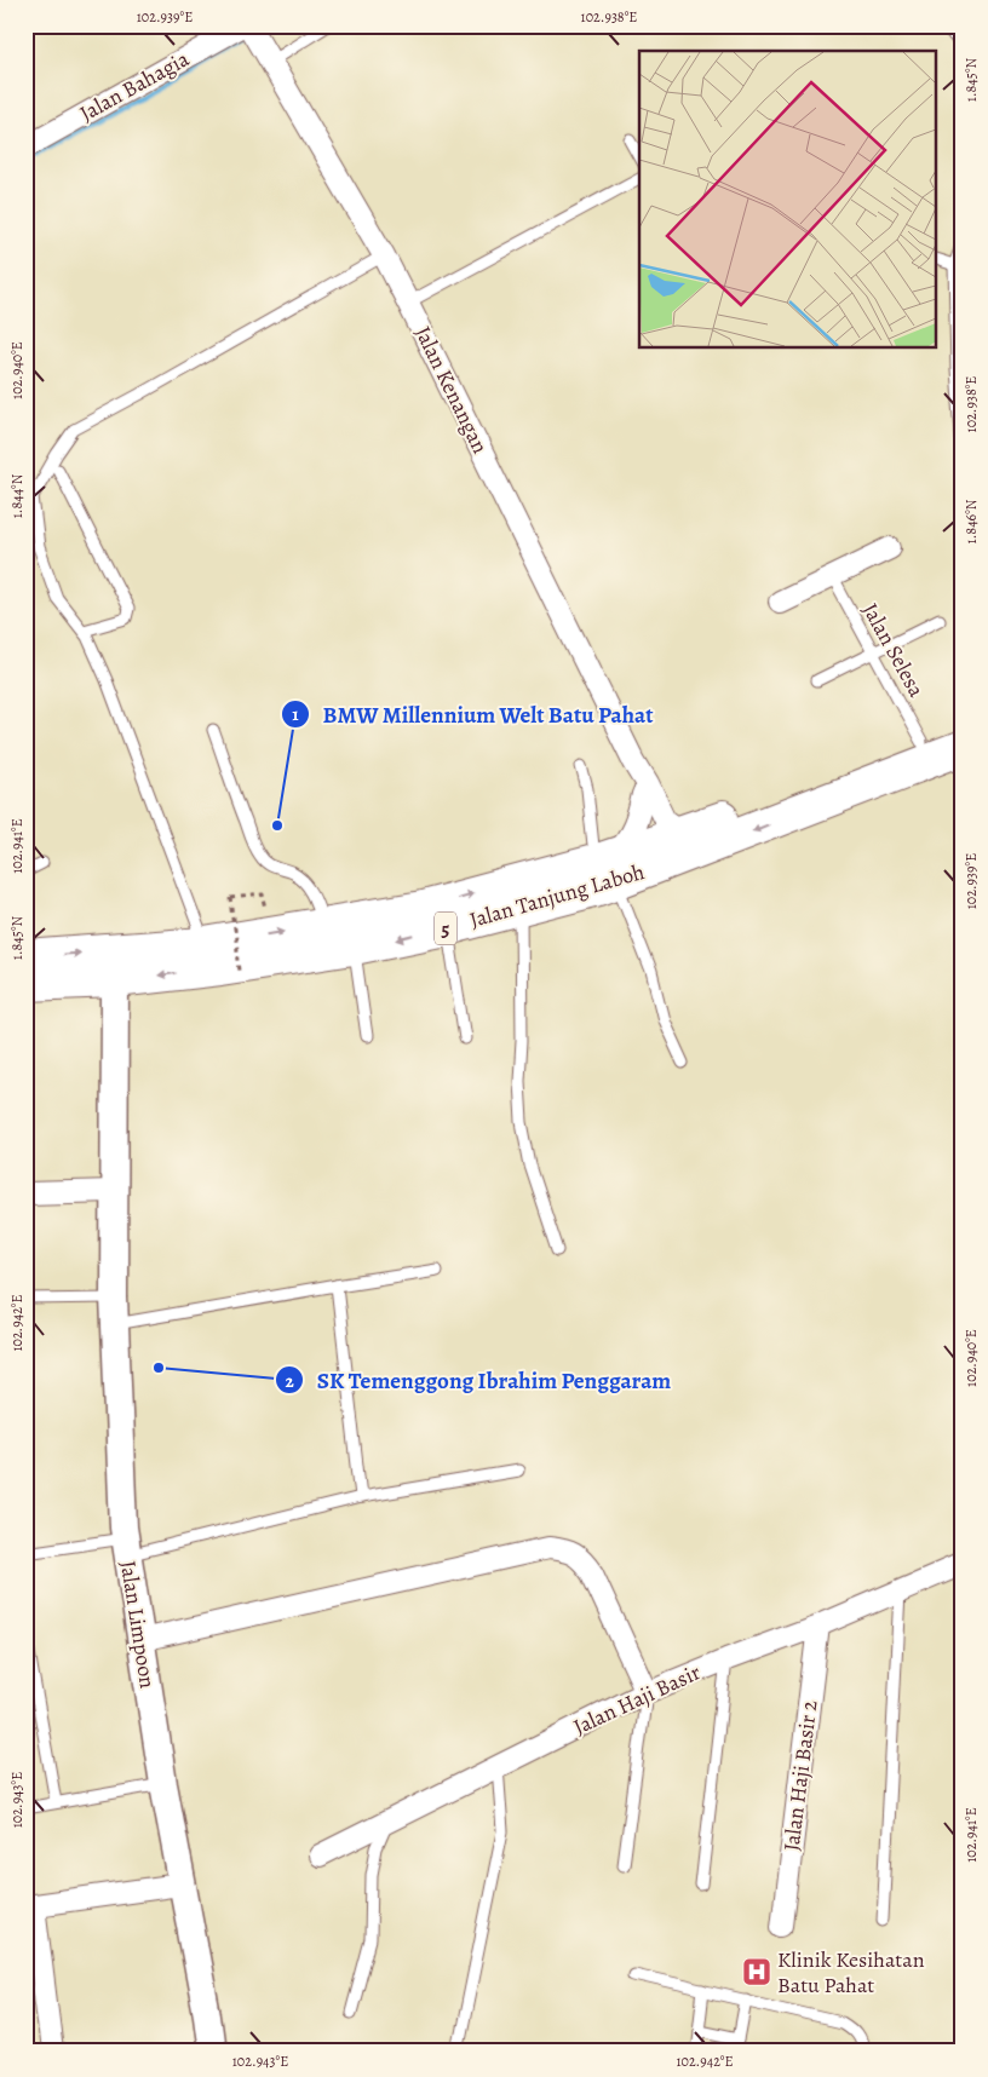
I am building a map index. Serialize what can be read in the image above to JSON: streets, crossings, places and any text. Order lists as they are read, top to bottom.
{
  "streets": {
    "highway": ["Jalan Tanjung Laboh", "5"],
    "street": [
      "Jalan Bahagia",
      "Jalan Kenangan",
      "Jalan Limpoon",
      "Jalan Haji Basir",
      "Jalan Haji Basir 2"
    ],
    "lane": ["Jalan Selesa"]
  },
  "crossings": [
    ["Jalan Bahagia", "Jalan Kenangan"],
    ["Jalan Kenangan", "Jalan Tanjung Laboh"],
    ["Jalan Selesa", "Jalan Tanjung Laboh"],
    ["Jalan Tanjung Laboh", "Jalan Limpoon"],
    ["Jalan Haji Basir", "Jalan Haji Basir 2"]
  ],
  "places": {
    "other": ["BMW Millennium Welt Batu Pahat", "SK Temenggong Ibrahim Penggaram"],
    "hospital": ["Klinik Kesihatan Batu Pahat"]
  },
  "coordinates": [
    "102.939°E",
    "102.938°E",
    "1.845°N",
    "102.940°E",
    "1.844°N",
    "1.846°N",
    "102.941°E",
    "102.942°E",
    "102.943°E"
  ]
}
